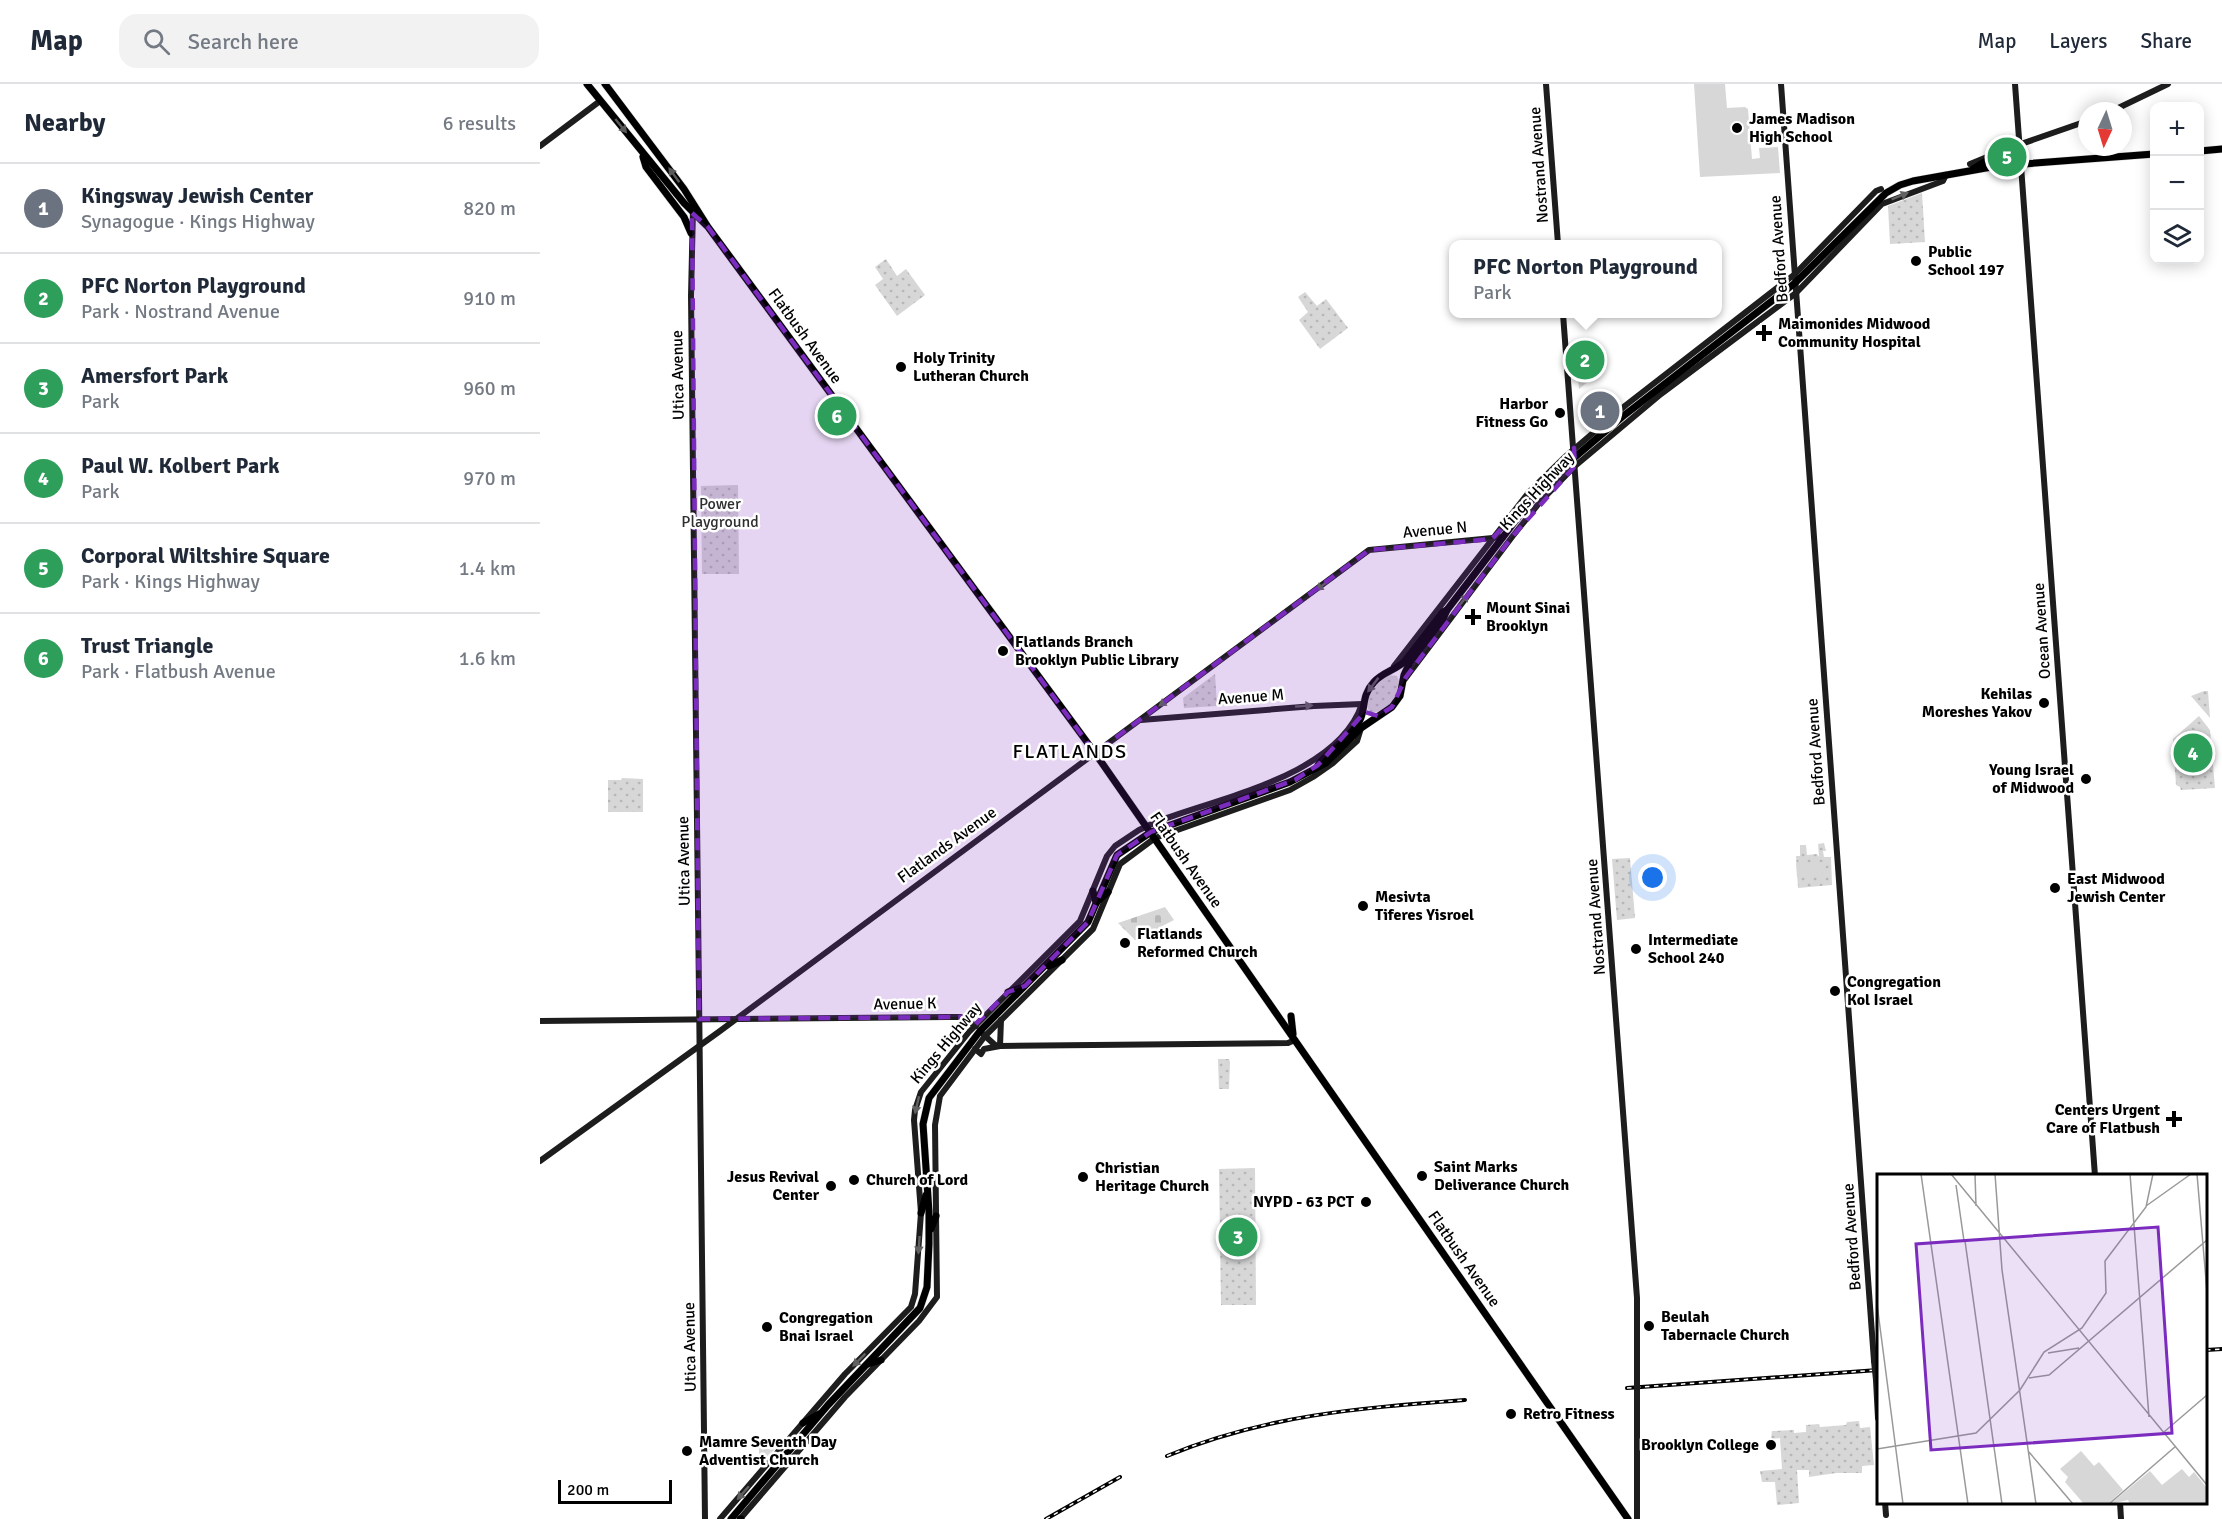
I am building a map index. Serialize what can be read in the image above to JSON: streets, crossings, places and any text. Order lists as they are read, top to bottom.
{
  "streets": {
    "main road": [
      "Nostrand Avenue",
      "Bedford Avenue",
      "Flatbush Avenue",
      "Utica Avenue",
      "Kings Highway",
      "Avenue N",
      "Ocean Avenue",
      "Avenue M",
      "Flatlands Avenue",
      "Avenue K"
    ]
  },
  "crossings": [
    ["Nostrand Avenue", "Kings Highway"],
    ["Bedford Avenue", "Kings Highway"],
    ["Flatbush Avenue", "Utica Avenue"],
    ["Flatbush Avenue", "Kings Highway"],
    ["Flatbush Avenue", "Flatlands Avenue"],
    ["Utica Avenue", "Flatlands Avenue"],
    ["Utica Avenue", "Avenue K"],
    ["Kings Highway", "Avenue N"],
    ["Kings Highway", "Ocean Avenue"],
    ["Kings Highway", "Avenue M"],
    ["Kings Highway", "Avenue K"],
    ["Avenue N", "Flatlands Avenue"],
    ["Avenue M", "Flatlands Avenue"],
    ["Flatlands Avenue", "Avenue K"]
  ],
  "one_way": ["Avenue M"],
  "districts": ["FLATLANDS"],
  "parks": ["Power Playground"],
  "places": {
    "other": [
      "James Madison High School",
      "Public School 197",
      "Holy Trinity Lutheran Church",
      "Harbor Fitness Go",
      "Flatlands Branch Brooklyn Public Library",
      "Kehilas Moreshes Yakov",
      "Young Israel of Midwood",
      "East Midwood Jewish Center",
      "Mesivta Tiferes Yisroel",
      "Flatlands Reformed Church",
      "Intermediate School 240",
      "Congregation Kol Israel",
      "Saint Marks Deliverance Church",
      "Christian Heritage Church",
      "Church of Lord",
      "Jesus Revival Center",
      "NYPD - 63 PCT",
      "Beulah Tabernacle Church",
      "Congregation Bnai Israel",
      "Retro Fitness",
      "Brooklyn College",
      "Mamre Seventh Day Adventist Church"
    ],
    "health": ["Maimonides Midwood Community Hospital", "Mount Sinai Brooklyn", "Centers Urgent Care of Flatbush"]
  },
  "scale_bar": "200 m",
  "north": "bottom",
  "page": {
    "header": "Map",
    "search": "Search here",
    "nav": ["Map", "Layers", "Share"],
    "heading": ["Nearby", "6 results"],
    "map_buttons": ["+", "−"],
    "pins": [
      "5",
      "2",
      "1",
      "6",
      "4",
      "3"
    ],
    "list": [
      {
        "mark": "1",
        "name": "Kingsway Jewish Center",
        "note": "Synagogue · Kings Highway",
        "value": "820 m"
      },
      {
        "mark": "2",
        "name": "PFC Norton Playground",
        "note": "Park · Nostrand Avenue",
        "value": "910 m"
      },
      {
        "mark": "3",
        "name": "Amersfort Park",
        "note": "Park",
        "value": "960 m"
      },
      {
        "mark": "4",
        "name": "Paul W. Kolbert Park",
        "note": "Park",
        "value": "970 m"
      },
      {
        "mark": "5",
        "name": "Corporal Wiltshire Square",
        "note": "Park · Kings Highway",
        "value": "1.4 km"
      },
      {
        "mark": "6",
        "name": "Trust Triangle",
        "note": "Park · Flatbush Avenue",
        "value": "1.6 km"
      }
    ],
    "popup": ["PFC Norton Playground", "Park"],
    "scale": "200 m"
  }
}
